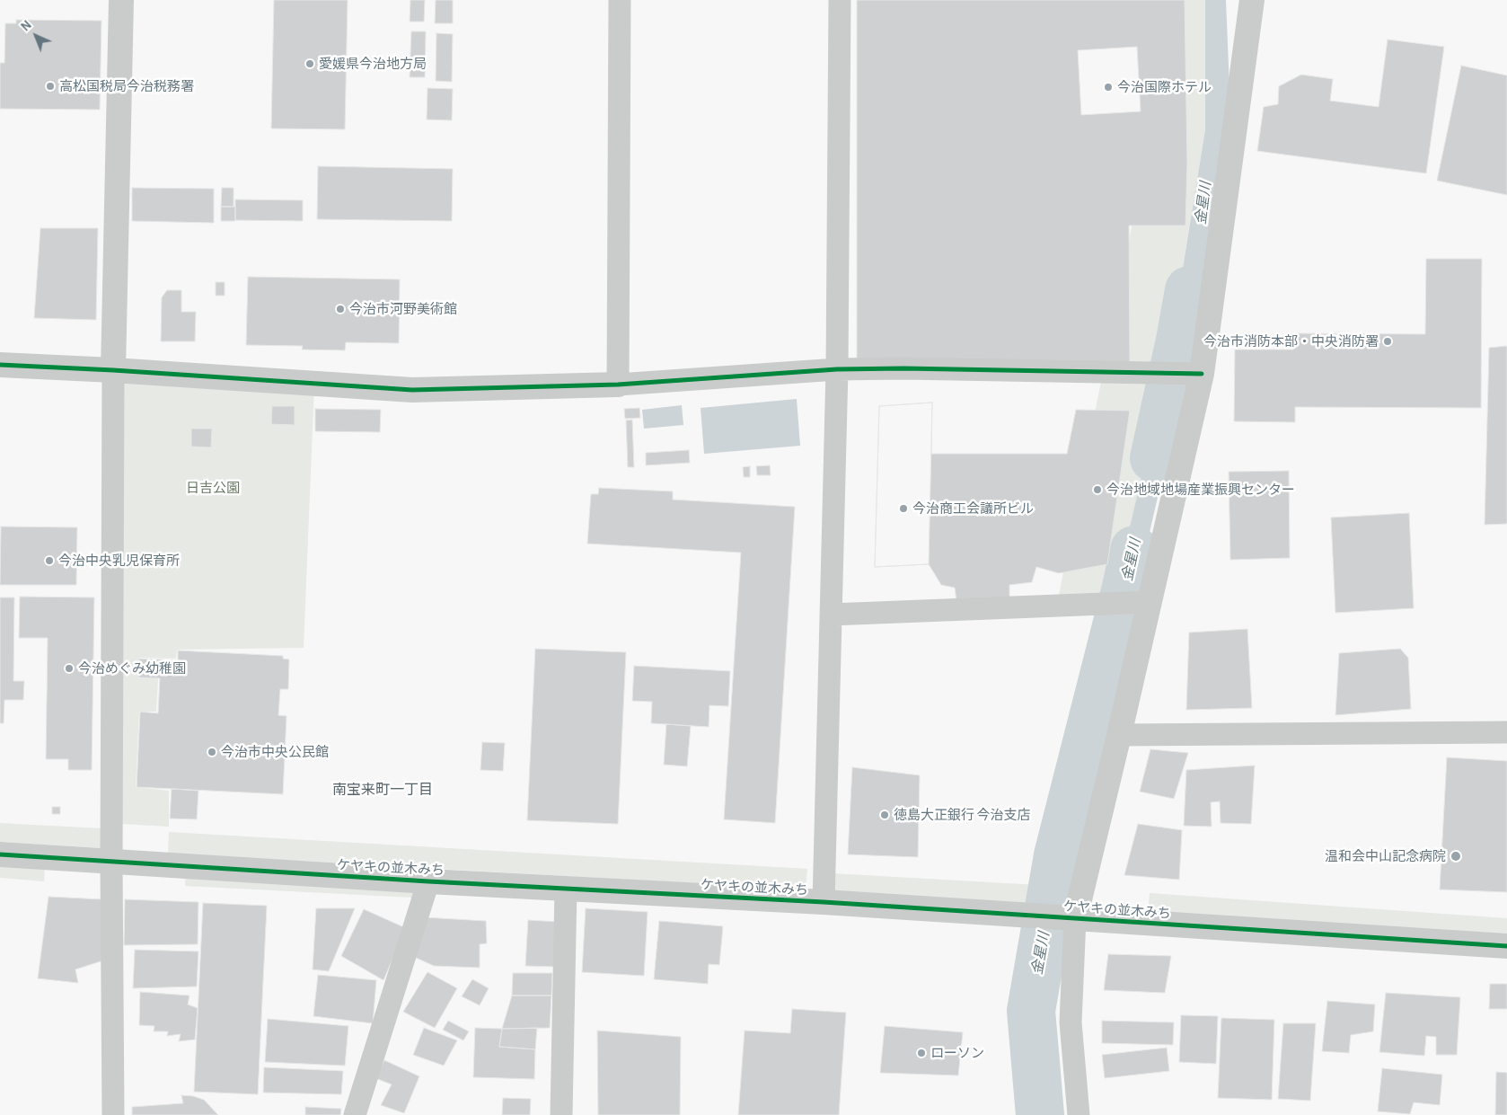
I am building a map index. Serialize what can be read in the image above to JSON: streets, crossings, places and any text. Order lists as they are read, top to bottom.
{
  "streets": {
    "street": ["ケヤキの並木みち"]
  },
  "districts": ["南宝来町一丁目"],
  "water": ["金星川"],
  "parks": ["日吉公園"],
  "places": [
    "愛媛県今治地方局",
    "高松国税局今治税務署",
    "今治国際ホテル",
    "今治市河野美術館",
    "今治市消防本部・中央消防署",
    "今治地域地場産業振興センター",
    "今治商工会議所ビル",
    "今治中央乳児保育所",
    "今治めぐみ幼稚園",
    "今治市中央公民館",
    "徳島大正銀行 今治支店",
    "温和会中山記念病院",
    "ローソン"
  ],
  "north": "top left"
}
